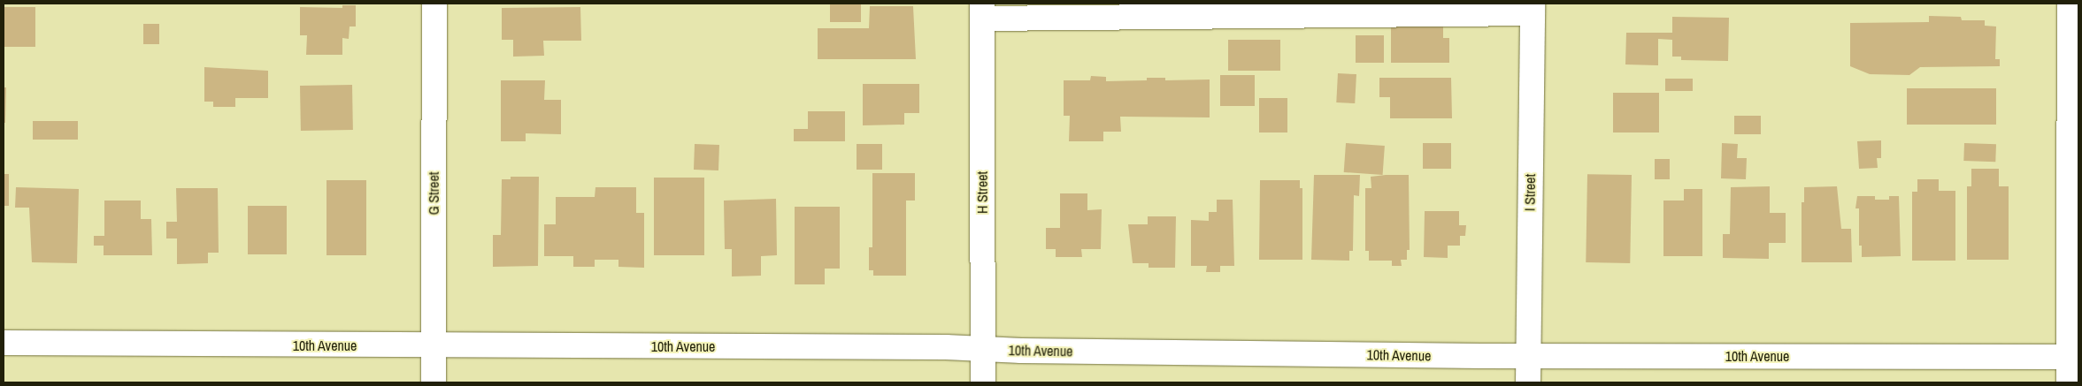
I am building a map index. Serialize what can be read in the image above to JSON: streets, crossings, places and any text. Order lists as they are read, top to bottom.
{
  "streets": {
    "street": [
      "H Street",
      "I Street",
      "G Street",
      "10th Avenue"
    ]
  },
  "crossings": [
    ["H Street", "10th Avenue"],
    ["I Street", "10th Avenue"],
    ["G Street", "10th Avenue"]
  ]
}
